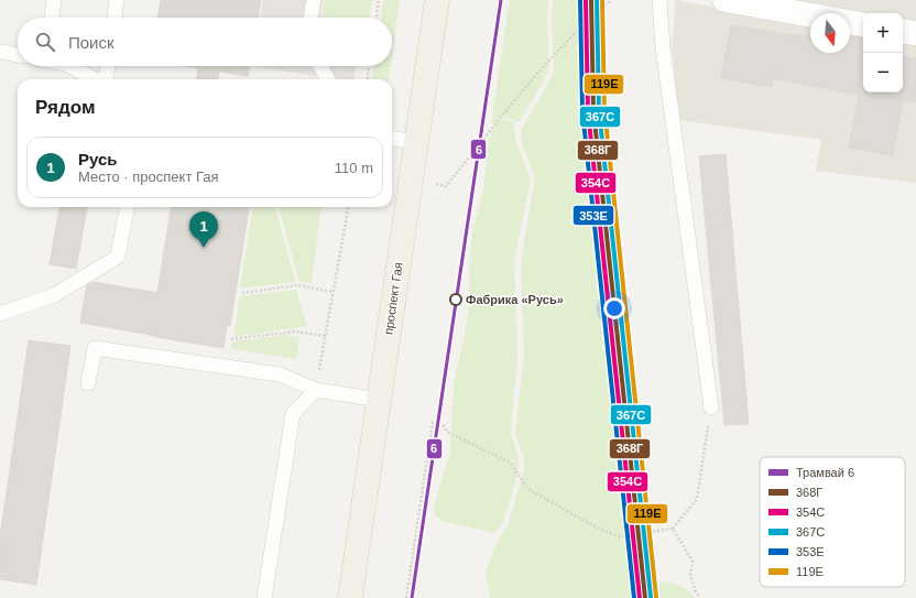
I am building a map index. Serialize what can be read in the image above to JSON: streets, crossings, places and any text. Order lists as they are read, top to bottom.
{
  "streets": {
    "main road": ["проспект Гая"]
  },
  "places": ["Фабрика «Русь»"],
  "lines": [
    "tram line 6",
    "transit line 368Г",
    "transit line 354С",
    "transit line 367С",
    "transit line 353Е",
    "transit line 119Е"
  ],
  "legend": [
    "Трамвай 6",
    "368Г",
    "354С",
    "367С",
    "353Е",
    "119Е"
  ],
  "north": "bottom",
  "page": {
    "map_buttons": ["+", "−"],
    "search": "Поиск",
    "heading": "Рядом",
    "list": [
      {
        "mark": "1",
        "name": "Русь",
        "note": "Место · проспект Гая",
        "value": "110 m"
      }
    ],
    "pins": "1"
  }
}
